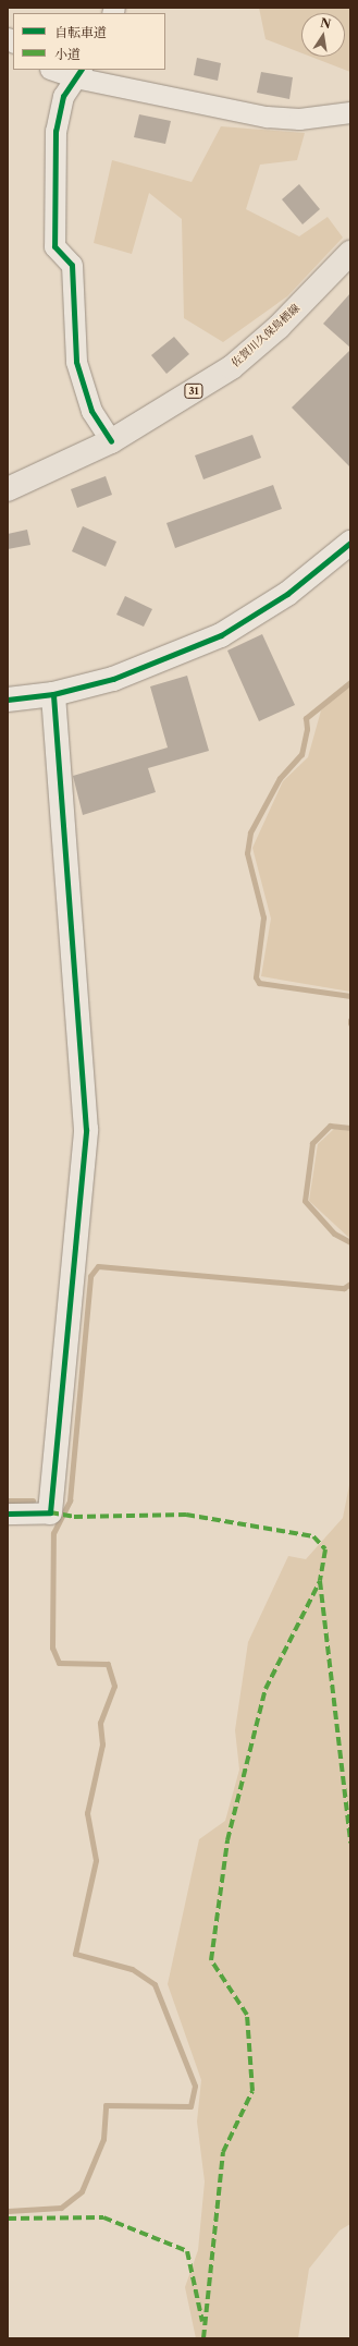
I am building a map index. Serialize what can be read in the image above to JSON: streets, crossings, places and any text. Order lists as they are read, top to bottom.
{
  "streets": {
    "main road": ["佐賀川久保鳥栖線", "31"]
  },
  "legend": ["自転車道", "小道"],
  "north": "top"
}
